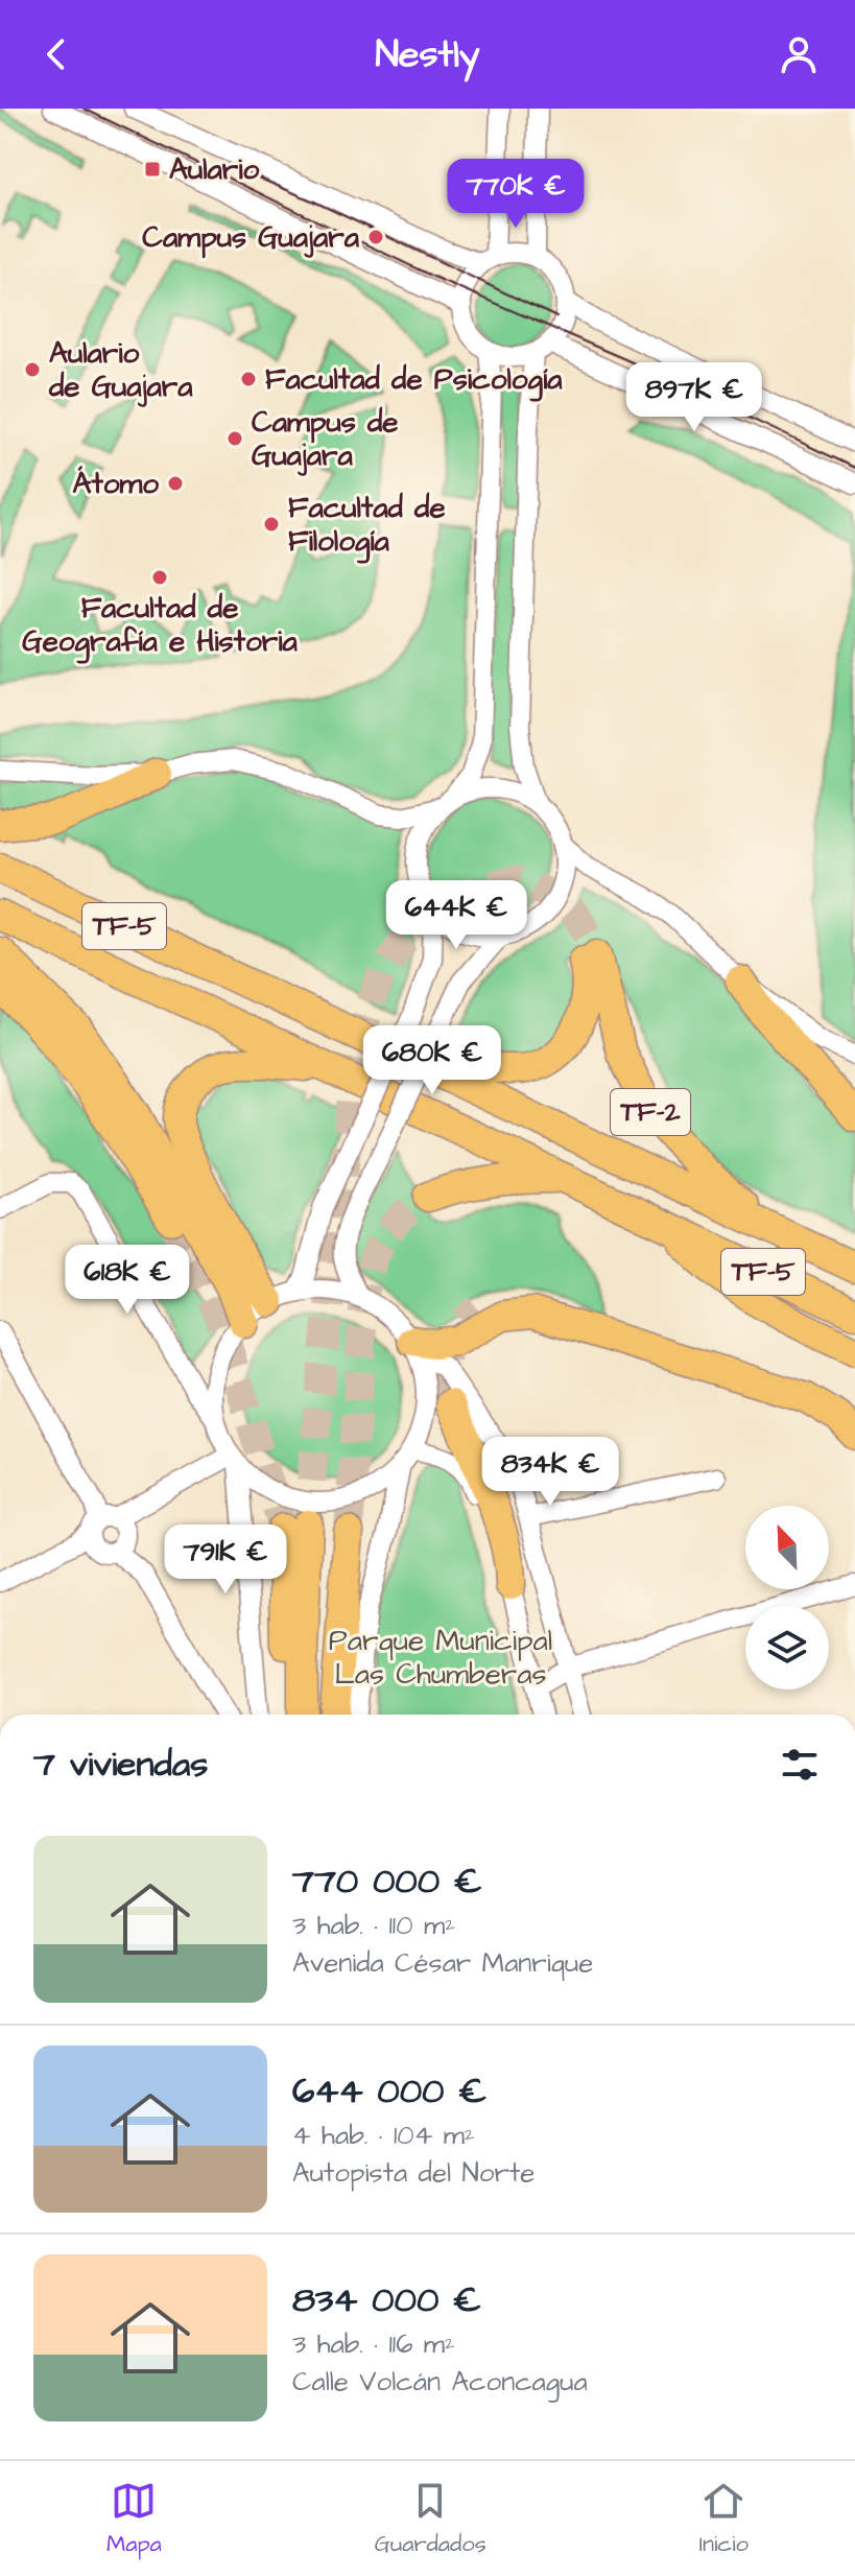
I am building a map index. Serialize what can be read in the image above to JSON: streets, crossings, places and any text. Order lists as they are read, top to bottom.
{
  "streets": {
    "highway": ["TF-5", "TF-2"]
  },
  "crossings": [
    ["TF-5", "TF-2"]
  ],
  "parks": ["Parque Municipal Las Chumberas"],
  "places": {
    "transit": ["Aulario"],
    "other": [
      "Campus Guajara",
      "Aulario de Guajara",
      "Facultad de Psicología",
      "Campus de Guajara",
      "Átomo",
      "Facultad de Filología",
      "Facultad de Geografía e Historia"
    ]
  },
  "north": "top left",
  "page": {
    "header": "Nestly",
    "price": [
      "770K €",
      "897K €",
      "644K €",
      "680K €",
      "618K €",
      "834K €",
      "791K €"
    ],
    "heading": "7 viviendas",
    "list": [
      {
        "name": "770 000 €",
        "note": "3 hab. · 110 m² · Avenida César Manrique"
      },
      {
        "name": "644 000 €",
        "note": "4 hab. · 104 m² · Autopista del Norte"
      },
      {
        "name": "834 000 €",
        "note": "3 hab. · 116 m² · Calle Volcán Aconcagua"
      }
    ],
    "tabs": ["Mapa", "Guardados", "Inicio"]
  }
}
